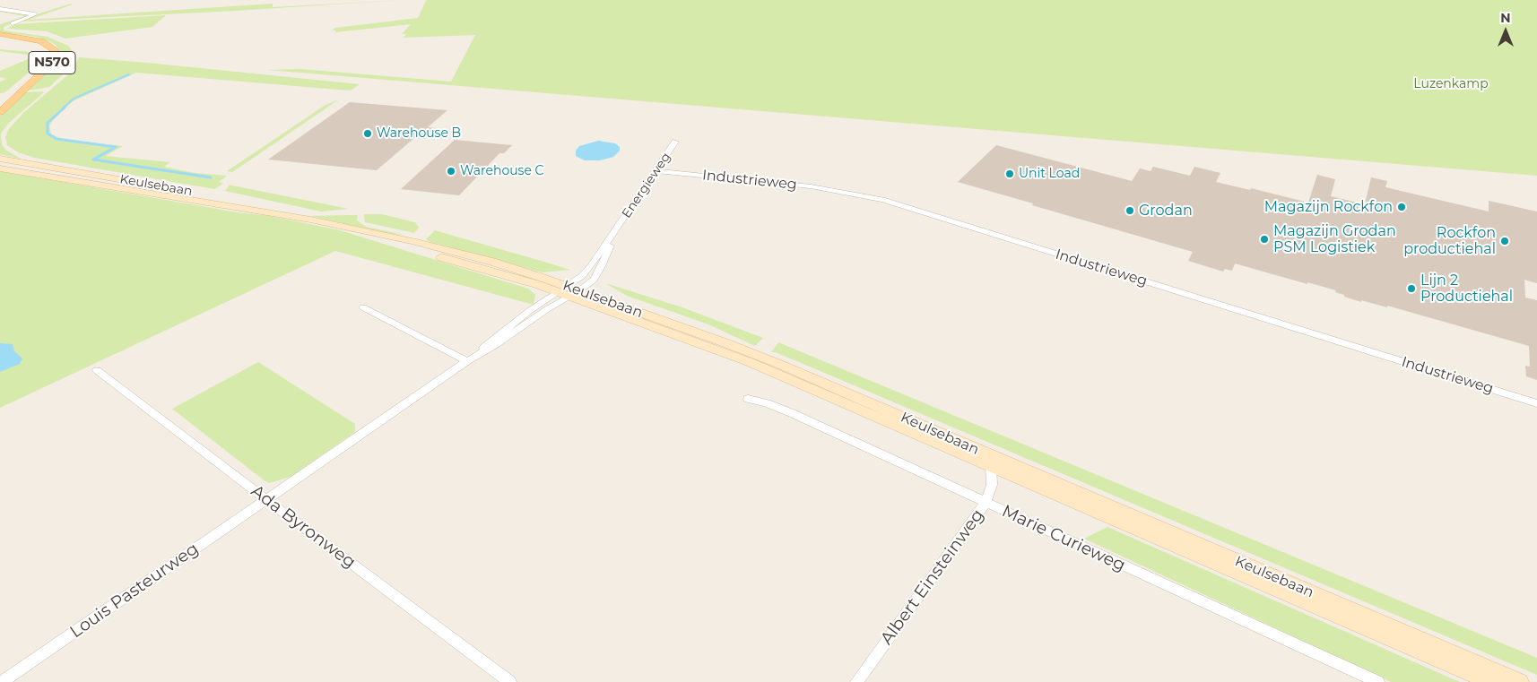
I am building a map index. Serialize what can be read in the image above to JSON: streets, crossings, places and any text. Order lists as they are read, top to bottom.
{
  "streets": {
    "main road": ["N570", "Keulsebaan"],
    "street": [
      "Industrieweg",
      "Energieweg",
      "Ada Byronweg",
      "Marie Curieweg",
      "Albert Einsteinweg",
      "Louis Pasteurweg"
    ]
  },
  "crossings": [
    ["Industrieweg", "Energieweg"],
    ["Keulsebaan", "Energieweg"],
    ["Keulsebaan", "Albert Einsteinweg"],
    ["Ada Byronweg", "Louis Pasteurweg"],
    ["Marie Curieweg", "Albert Einsteinweg"]
  ],
  "parks": ["Luzenkamp"],
  "places": [
    "Warehouse B",
    "Warehouse C",
    "Unit Load",
    "Magazijn Rockfon",
    "Grodan",
    "Magazijn Grodan PSM Logistiek",
    "Rockfon productiehal",
    "Lijn 2 Productiehal"
  ],
  "north": "top"
}
